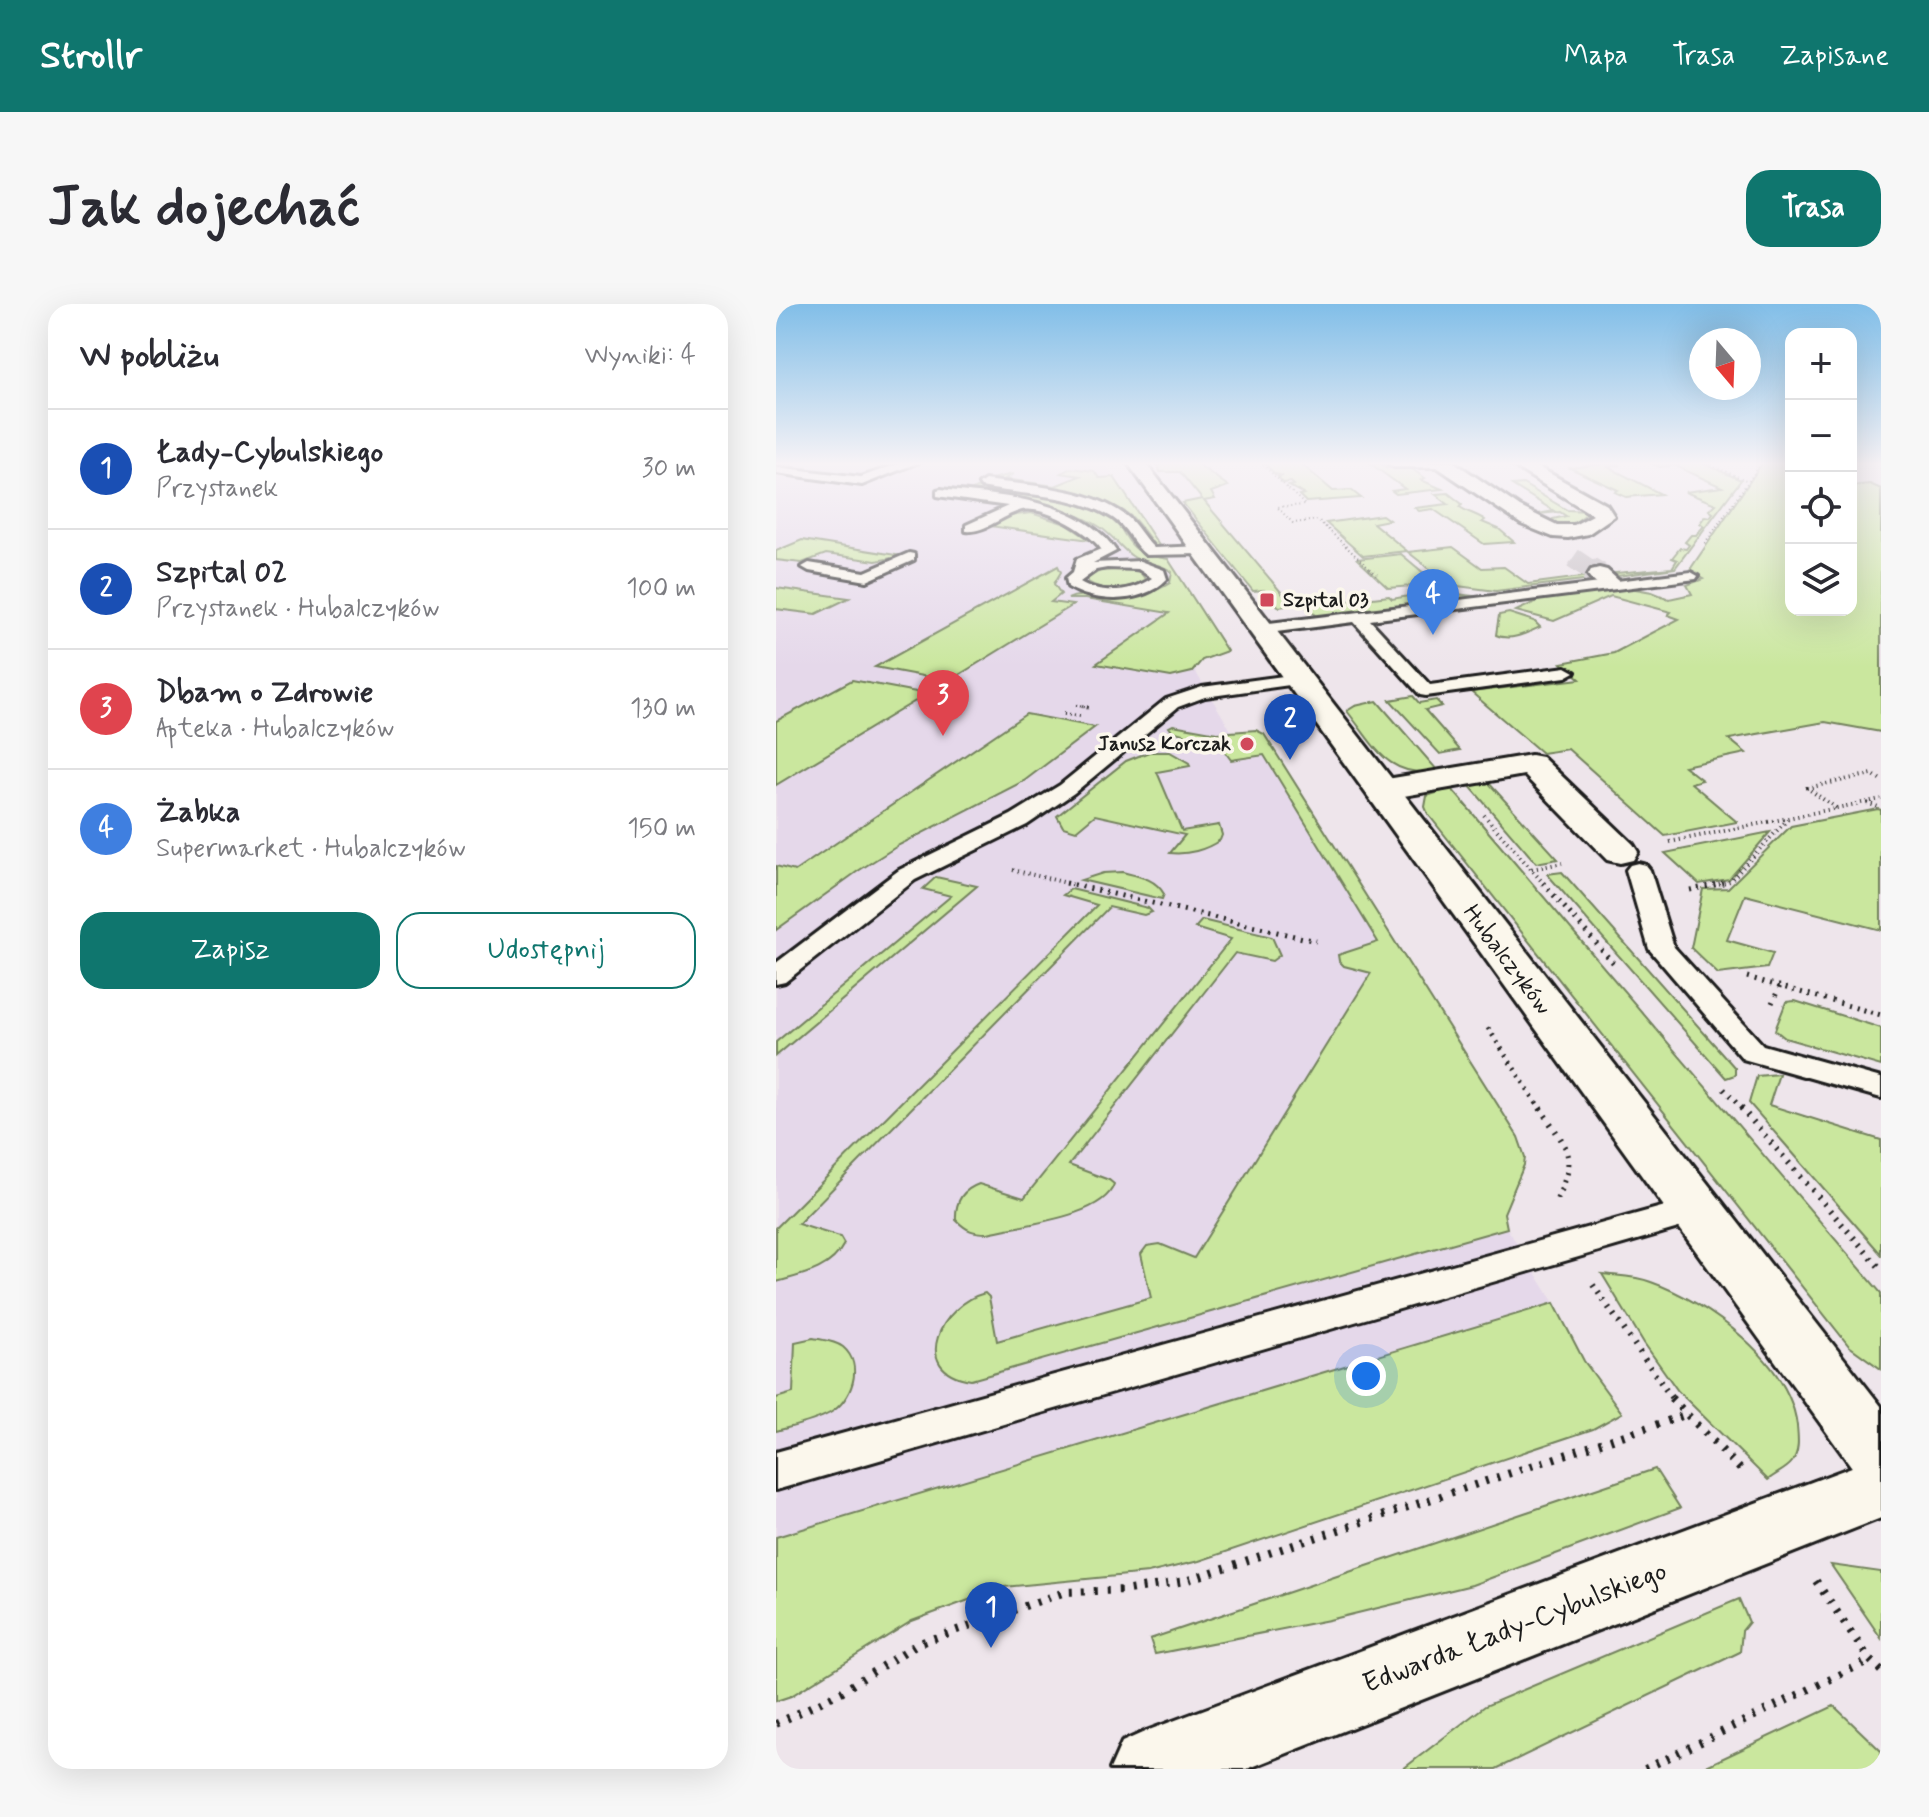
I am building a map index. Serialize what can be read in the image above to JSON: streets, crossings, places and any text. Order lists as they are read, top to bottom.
{
  "streets": {
    "street": ["Hubalczyków", "Edwarda Łady-Cybulskiego"]
  },
  "places": {
    "transit": ["Szpital 03"],
    "other": ["Janusz Korczak"]
  },
  "north": "bottom",
  "page": {
    "header": "Strollr",
    "nav": ["Mapa", "Trasa", "Zapisane"],
    "buttons": [
      "Trasa",
      ["Zapisz", "Udostępnij"]
    ],
    "title": "Jak dojechać",
    "heading": ["W pobliżu", "Wyniki: 4"],
    "map_buttons": ["+", "−"],
    "list": [
      {
        "mark": "1",
        "name": "Łady-Cybulskiego",
        "note": "Przystanek",
        "value": "30 m"
      },
      {
        "mark": "2",
        "name": "Szpital 02",
        "note": "Przystanek · Hubalczyków",
        "value": "100 m"
      },
      {
        "mark": "3",
        "name": "Dbam o Zdrowie",
        "note": "Apteka · Hubalczyków",
        "value": "130 m"
      },
      {
        "mark": "4",
        "name": "Żabka",
        "note": "Supermarket · Hubalczyków",
        "value": "150 m"
      }
    ],
    "pins": [
      "4",
      "3",
      "2",
      "1"
    ]
  }
}
